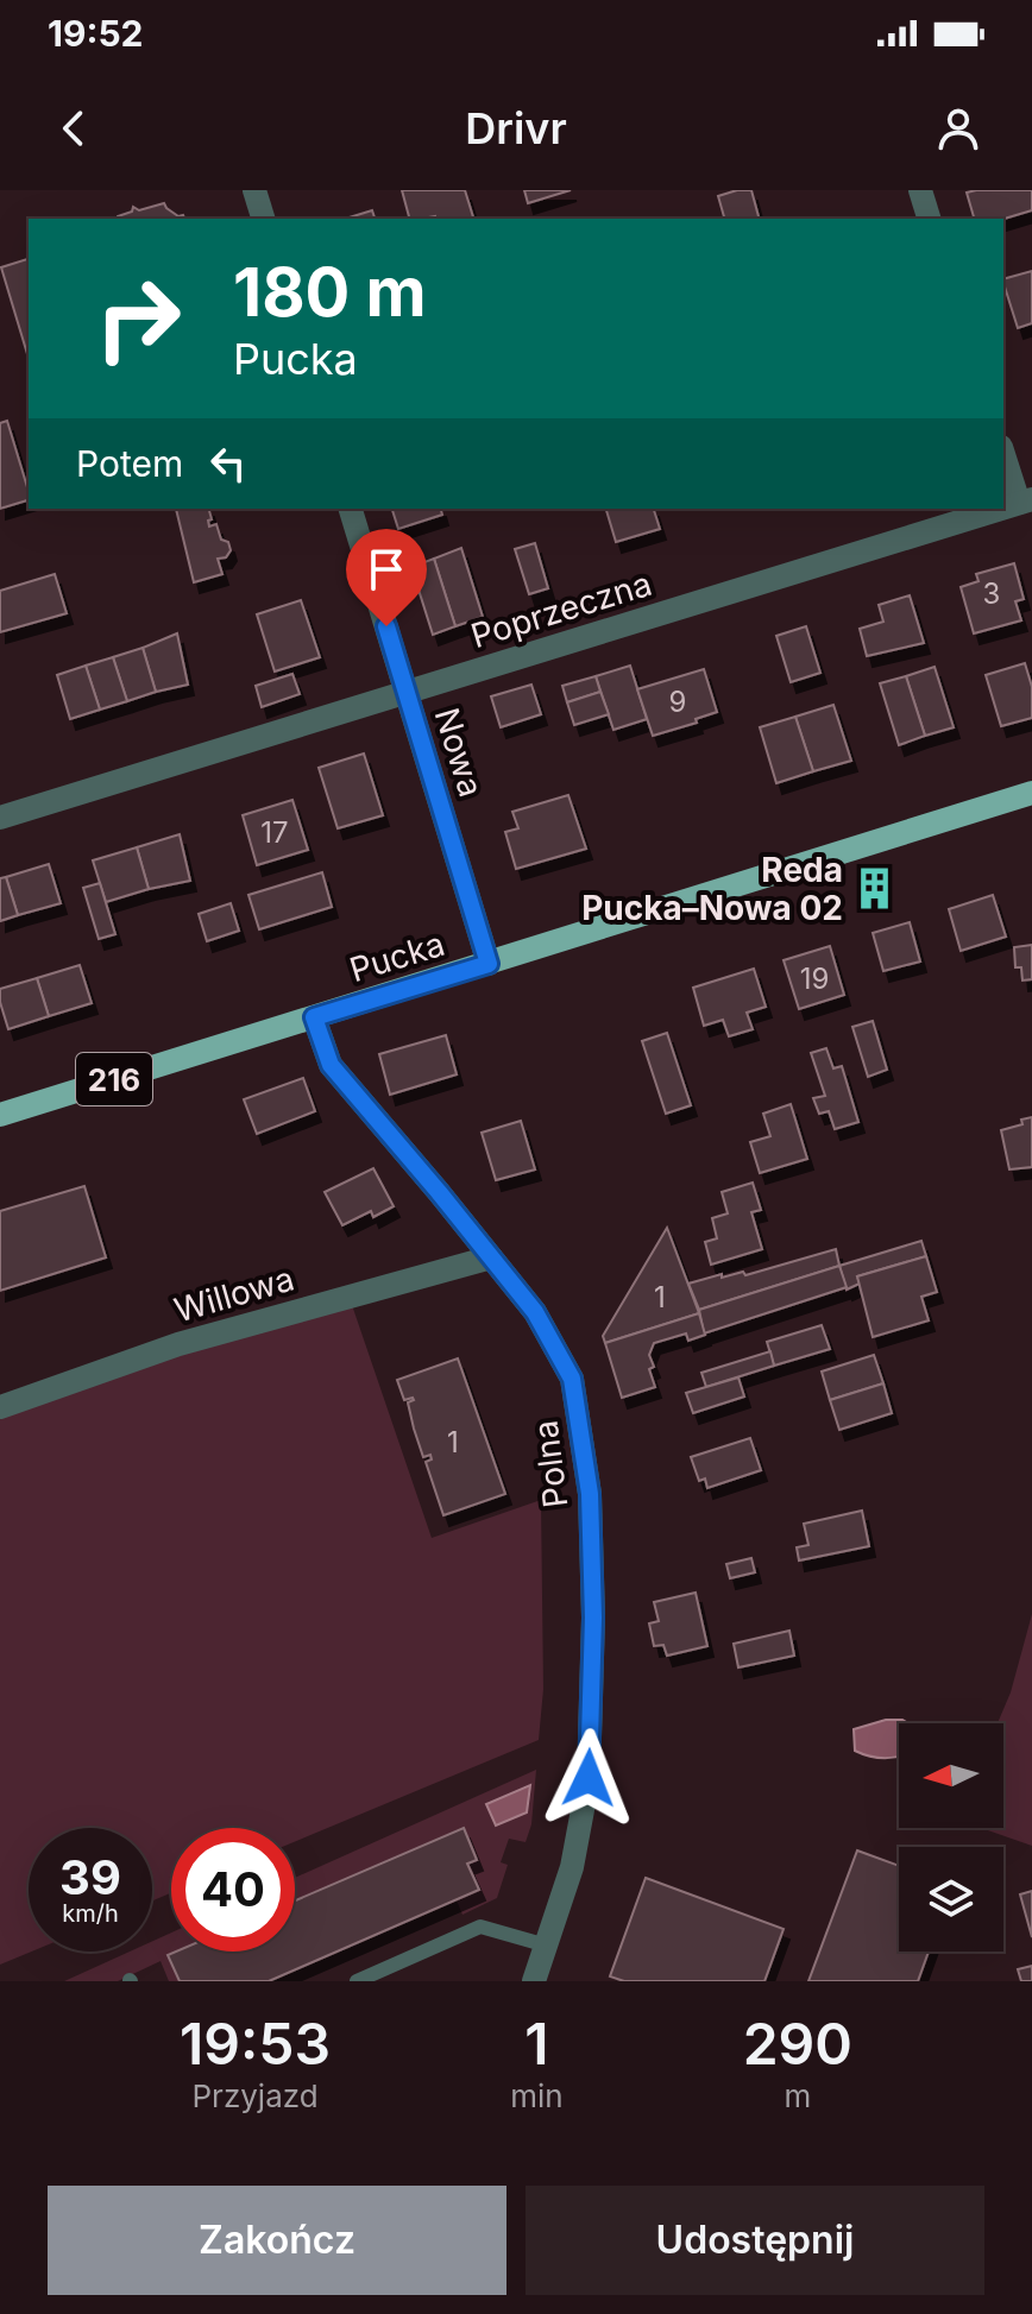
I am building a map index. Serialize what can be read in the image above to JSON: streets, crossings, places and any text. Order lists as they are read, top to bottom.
{
  "streets": {
    "main road": ["Pucka", "216"],
    "street": [
      "Poprzeczna",
      "Nowa",
      "Willowa",
      "Polna"
    ]
  },
  "crossings": [
    ["Poprzeczna", "Nowa"],
    ["Nowa", "Pucka"],
    ["Pucka", "Polna"],
    ["Willowa", "Polna"]
  ],
  "places": {
    "building": ["Reda Pucka–Nowa 02"]
  },
  "house_numbers": [
    "3",
    "9",
    "17",
    "19",
    "1",
    "1"
  ],
  "north": "left",
  "page": {
    "status": "19:52",
    "header": "Drivr",
    "turn": ["180 m", "Pucka"],
    "then": "Potem",
    "speed": "39 km/h",
    "limit": "40",
    "eta": [
      "19:53",
      "Przyjazd",
      "1",
      "min",
      "290",
      "m"
    ],
    "buttons": ["Zakończ", "Udostępnij"]
  }
}
